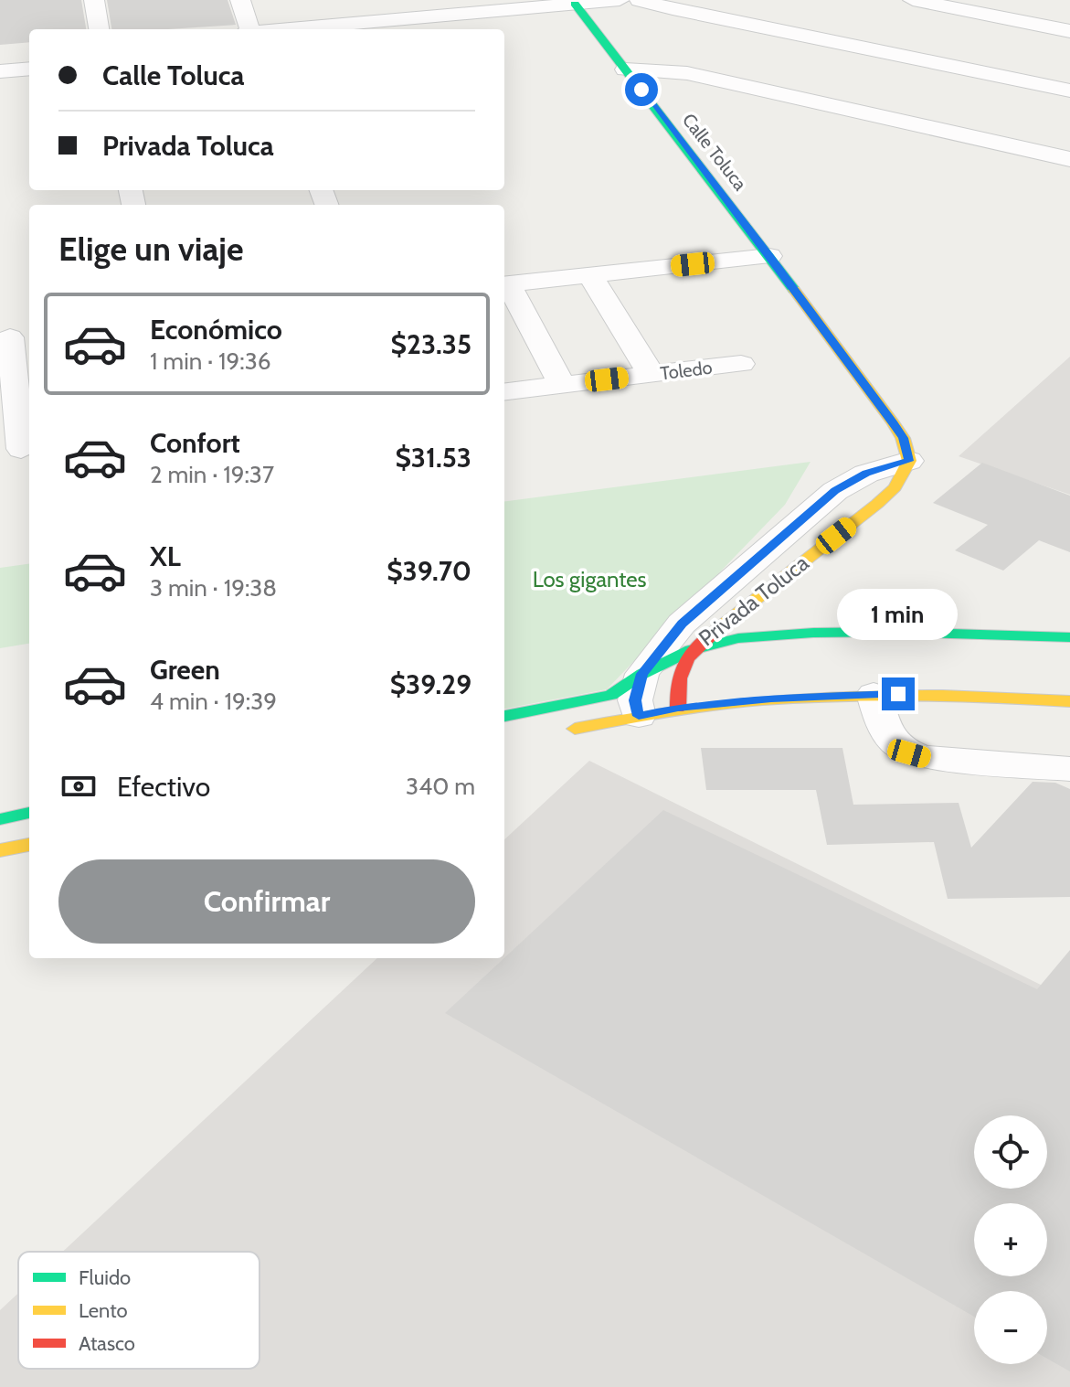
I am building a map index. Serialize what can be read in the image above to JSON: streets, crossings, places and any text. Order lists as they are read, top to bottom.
{
  "streets": {
    "street": ["Calle Toluca", "Toledo", "Privada Toluca"]
  },
  "parks": ["Los gigantes"],
  "legend": ["Fluido", "Lento", "Atasco"],
  "page": {
    "banner": ["Calle Toluca", "Privada Toluca"],
    "heading": "Elige un viaje",
    "list": [
      {
        "name": "Económico",
        "note": "1 min · 19:36",
        "value": "$23.35"
      },
      {
        "name": "Confort",
        "note": "2 min · 19:37",
        "value": "$31.53"
      },
      {
        "name": "XL",
        "note": "3 min · 19:38",
        "value": "$39.70"
      },
      {
        "name": "Green",
        "note": "4 min · 19:39",
        "value": "$39.29"
      }
    ],
    "bubble": "1 min",
    "pay": ["Efectivo", "340 m"],
    "buttons": "Confirmar",
    "map_buttons": ["+", "−"]
  }
}
